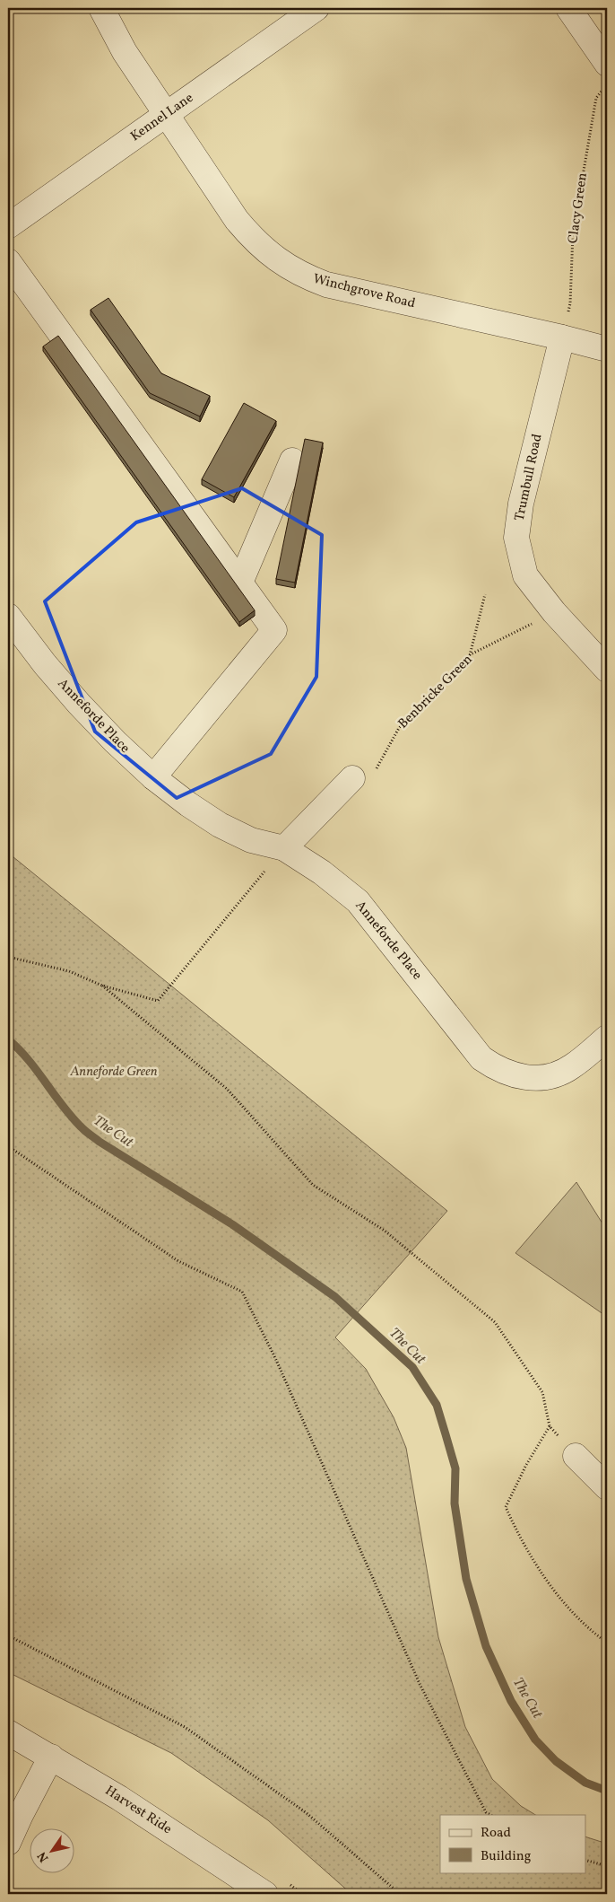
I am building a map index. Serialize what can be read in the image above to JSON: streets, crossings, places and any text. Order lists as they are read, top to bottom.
{
  "streets": {
    "street": [
      "Kennel Lane",
      "Winchgrove Road",
      "Trumbull Road",
      "Anneforde Place",
      "Harvest Ride"
    ],
    "path": ["Clacy Green", "Benbricke Green"]
  },
  "crossings": [
    ["Kennel Lane", "Winchgrove Road"],
    ["Clacy Green", "Winchgrove Road"],
    ["Clacy Green", "Trumbull Road"],
    ["Winchgrove Road", "Trumbull Road"],
    ["Trumbull Road", "Benbricke Green"]
  ],
  "water": ["The Cut"],
  "parks": ["Anneforde Green"],
  "legend": ["Road", "Building"],
  "north": "bottom left"
}
